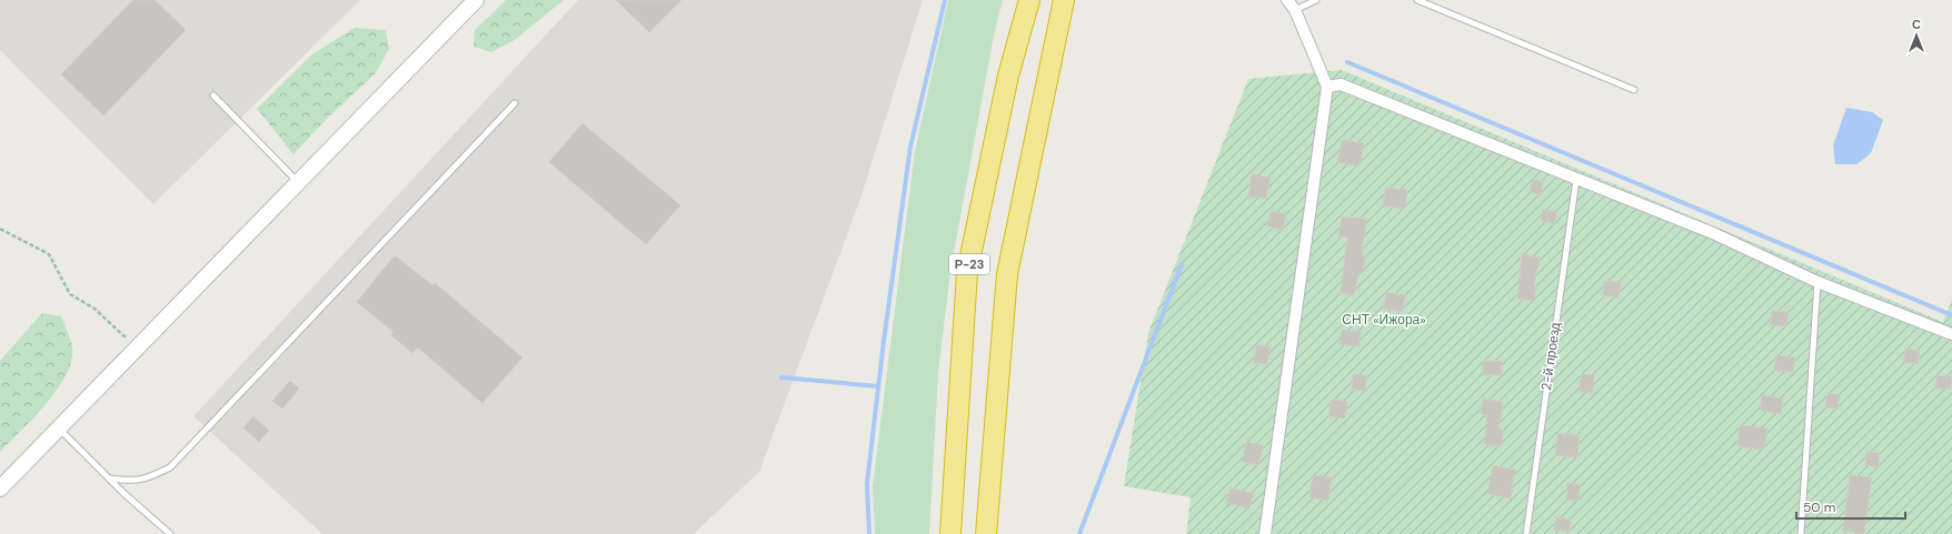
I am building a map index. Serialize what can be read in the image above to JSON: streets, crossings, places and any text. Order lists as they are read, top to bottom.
{
  "streets": {
    "highway": ["Р-23"],
    "lane": ["2-й проезд"]
  },
  "parks": ["СНТ «Ижора»"],
  "scale_bar": "50 m",
  "north": "top"
}
